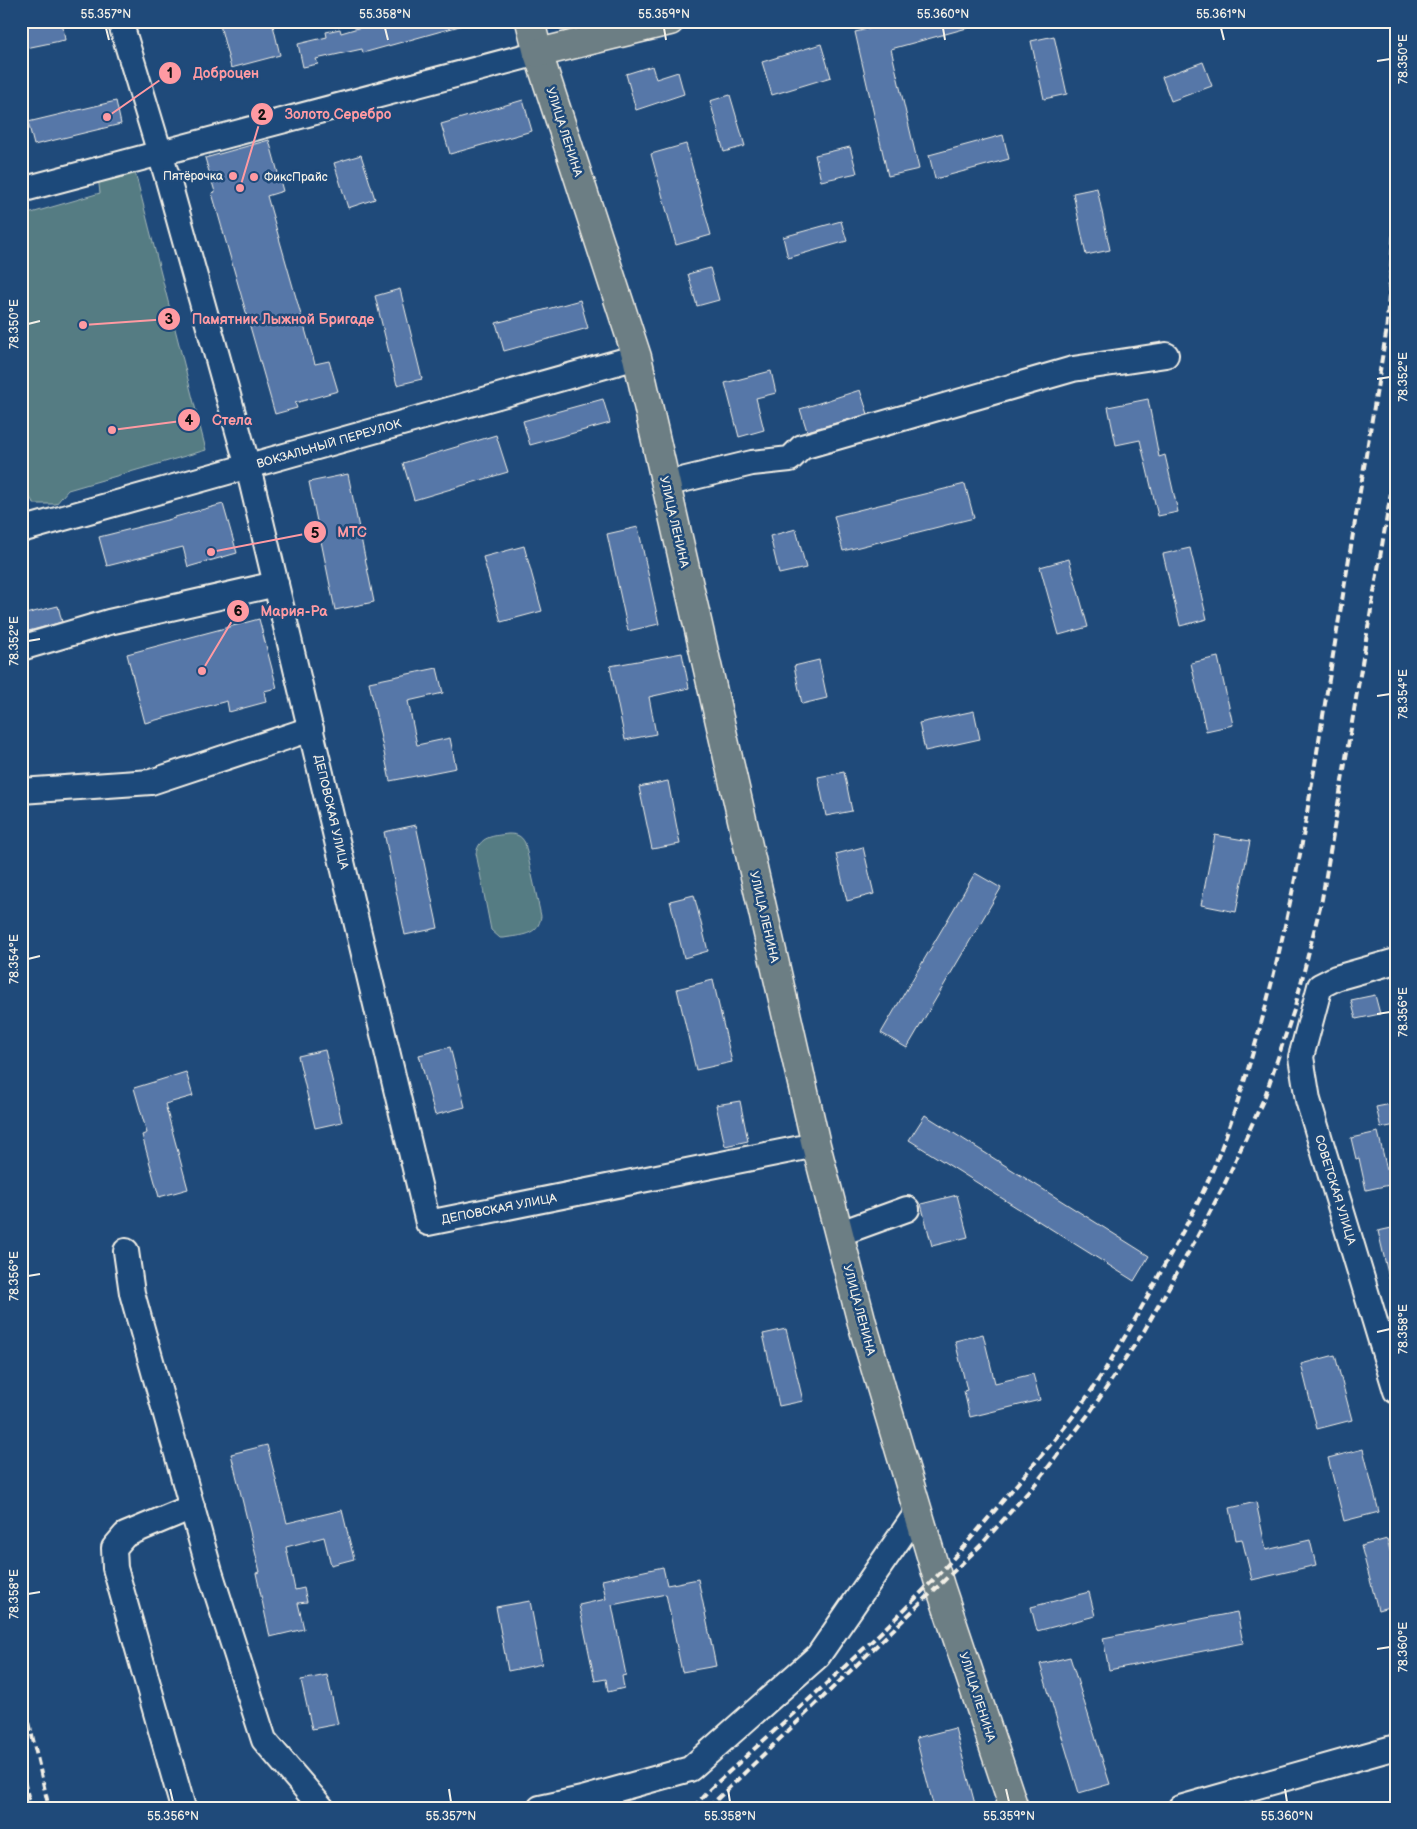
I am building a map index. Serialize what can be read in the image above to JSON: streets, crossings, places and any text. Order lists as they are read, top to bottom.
{
  "streets": {
    "main road": ["УЛИЦА ЛЕНИНА"],
    "street": ["ВОКЗАЛЬНЫЙ ПЕРЕУЛОК", "ДЕПОВСКАЯ УЛИЦА", "СОВЕТСКАЯ УЛИЦА"]
  },
  "crossings": [
    ["УЛИЦА ЛЕНИНА", "ВОКЗАЛЬНЫЙ ПЕРЕУЛОК"],
    ["УЛИЦА ЛЕНИНА", "ДЕПОВСКАЯ УЛИЦА"],
    ["ВОКЗАЛЬНЫЙ ПЕРЕУЛОК", "ДЕПОВСКАЯ УЛИЦА"]
  ],
  "places": [
    "Доброцен",
    "Пятёрочка",
    "ФиксПрайс",
    "Золото Серебро",
    "Памятник Лыжной Бригаде",
    "Стела",
    "МТС",
    "Мария-Ра"
  ],
  "coordinates": [
    "55.357°N",
    "55.358°N",
    "55.359°N",
    "55.360°N",
    "55.361°N",
    "78.350°E",
    "78.352°E",
    "78.354°E",
    "78.356°E",
    "78.358°E",
    "78.360°E",
    "55.356°N"
  ]
}
